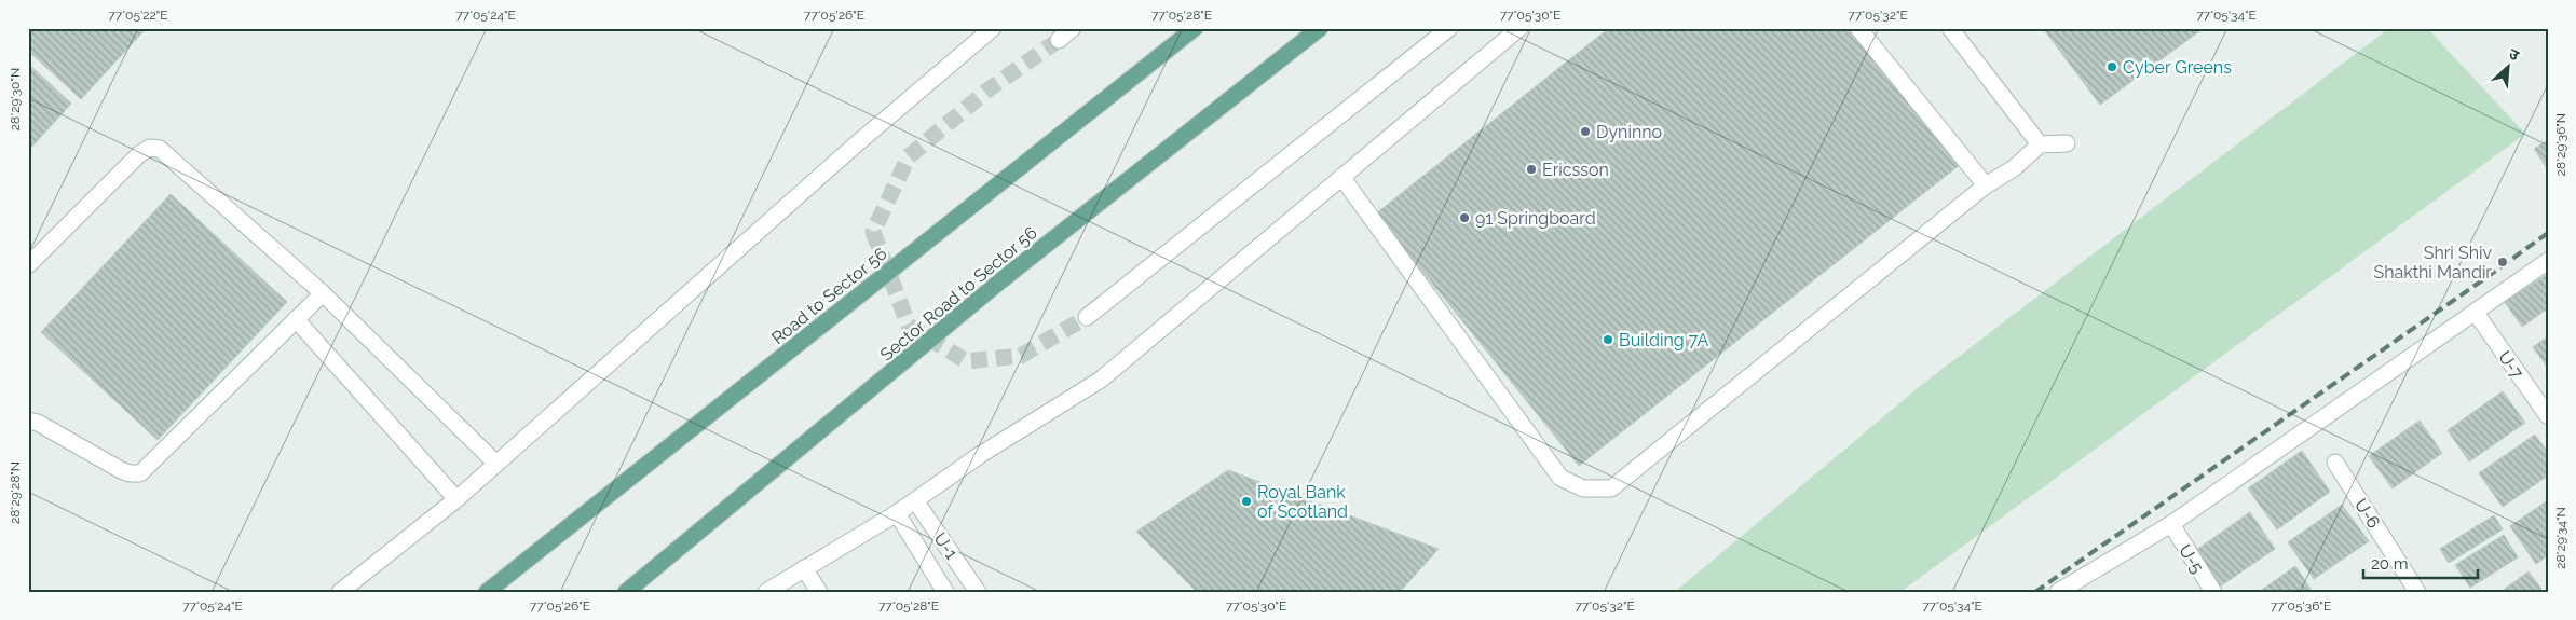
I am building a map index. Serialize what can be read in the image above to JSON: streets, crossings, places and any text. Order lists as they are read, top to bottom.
{
  "streets": {
    "main road": ["Sector Road to Sector 56", "Road to Sector 56"],
    "street": [
      "U-7",
      "U-6",
      "U-1",
      "U-5"
    ]
  },
  "places": [
    "Cyber Greens",
    "Dyninno",
    "Ericsson",
    "91 Springboard",
    "Shri Shiv Shakthi Mandir",
    "Building 7A",
    "Royal Bank of Scotland"
  ],
  "scale_bar": "20 m",
  "north": "top right",
  "coordinates": [
    "77°05'22\"E",
    "77°05'24\"E",
    "77°05'26\"E",
    "77°05'28\"E",
    "77°05'30\"E",
    "77°05'32\"E",
    "77°05'34\"E",
    "28°29'30\"N",
    "28°29'36\"N",
    "28°29'28\"N",
    "28°29'34\"N",
    "77°05'36\"E"
  ]
}
